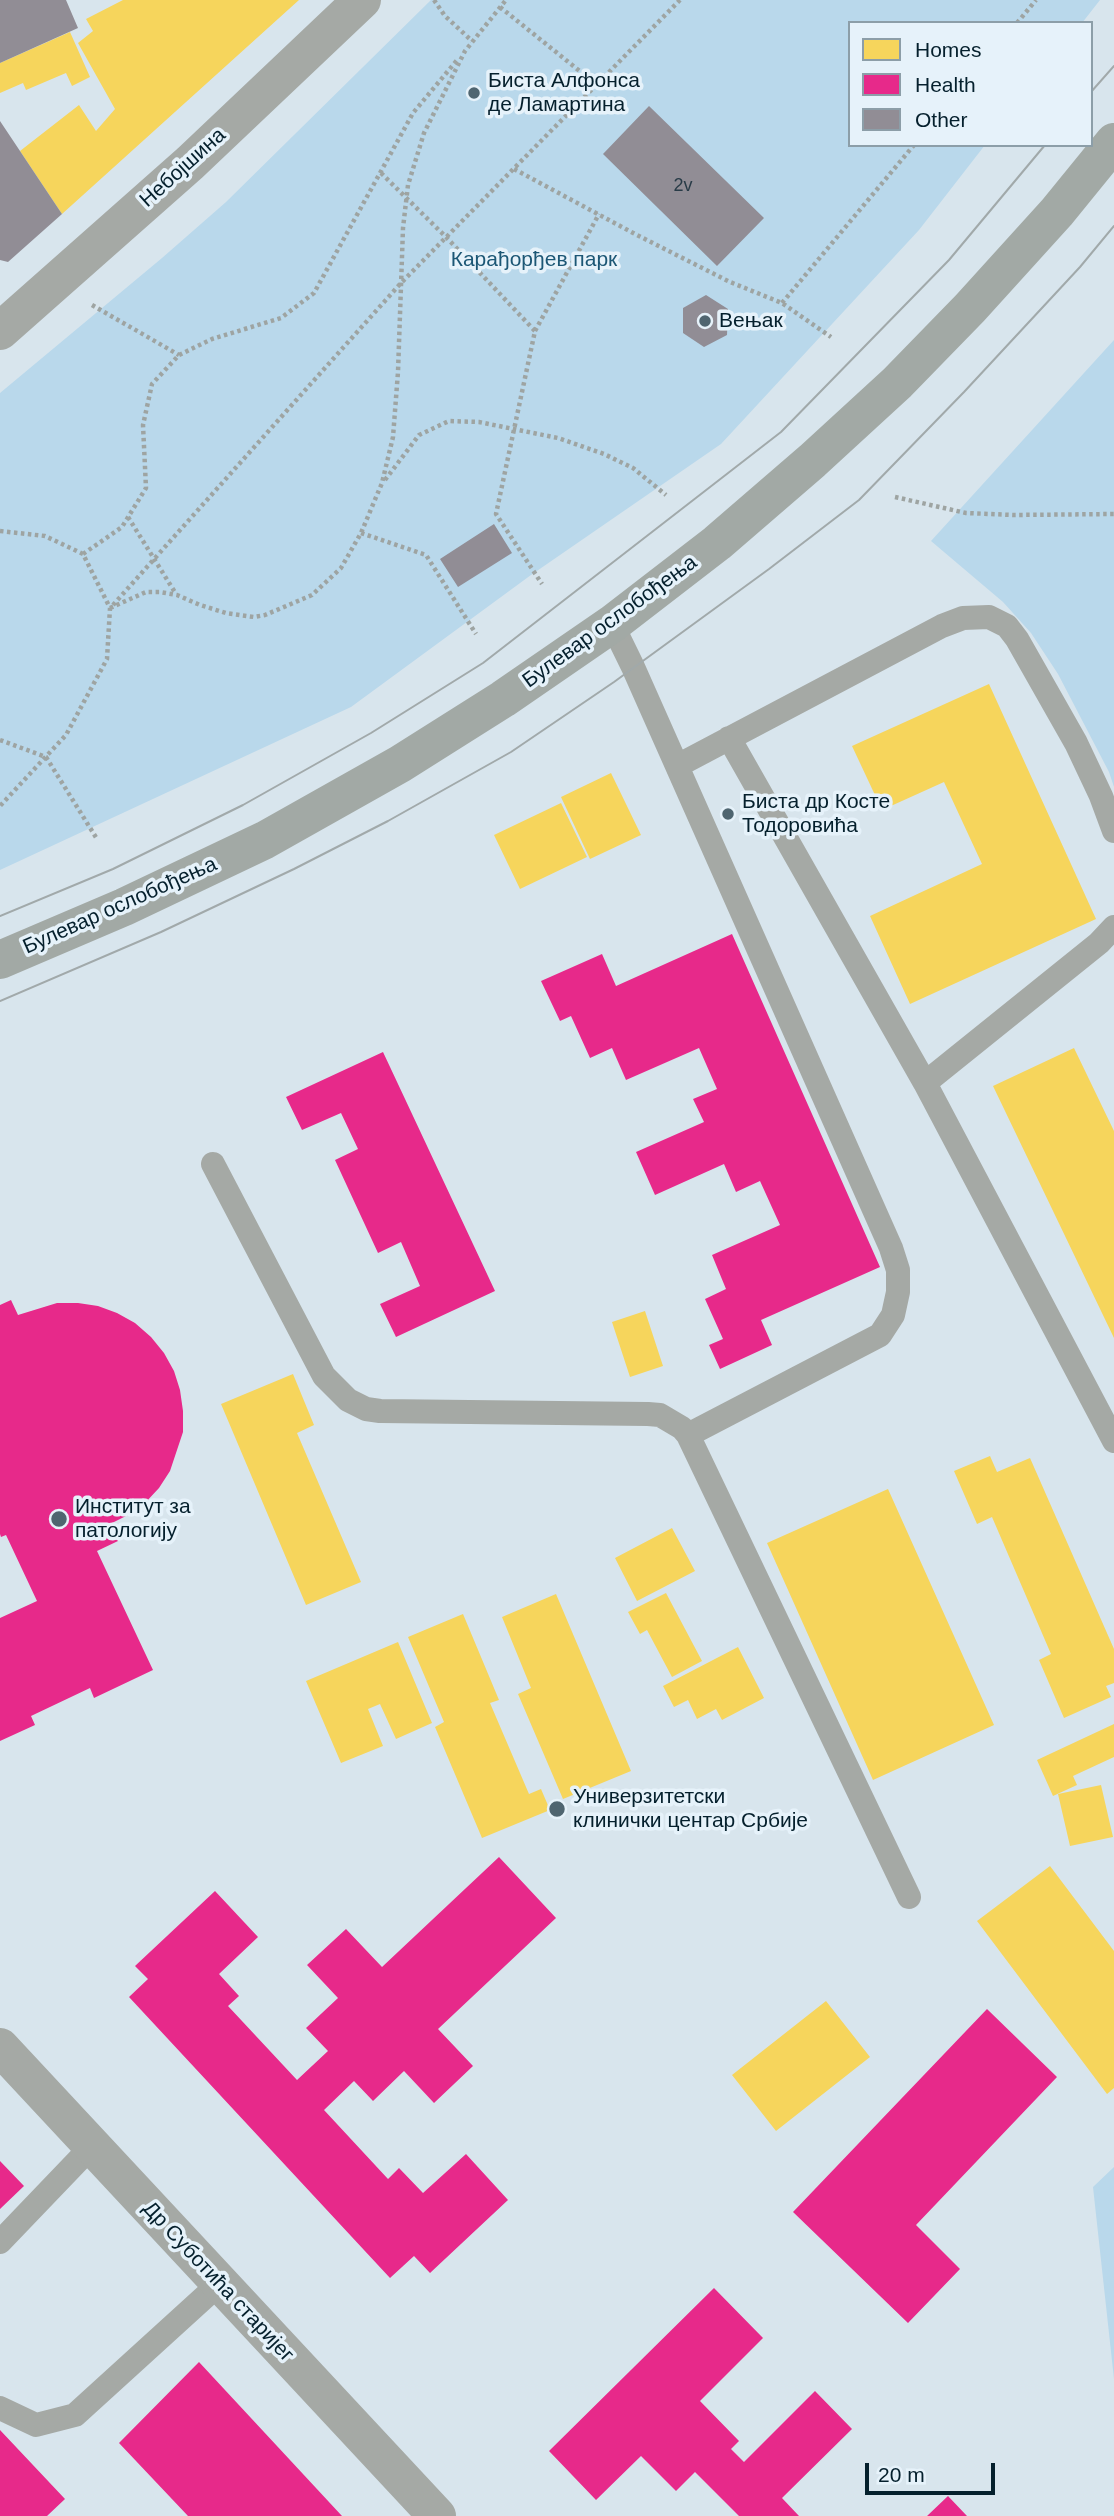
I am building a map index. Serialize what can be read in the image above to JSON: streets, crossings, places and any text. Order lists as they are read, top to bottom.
{
  "streets": {
    "main road": ["Булевар ослобођења"],
    "street": ["Небојшина", "Др Суботића старијег"]
  },
  "parks": ["Карађорђев парк"],
  "places": [
    "Биста Алфонса де Ламартина",
    "Вењак",
    "Биста др Косте Тодоровића",
    "Институт за патологију",
    "Универзитетски клинички центар Србије"
  ],
  "house_numbers": ["2v"],
  "legend": ["Homes", "Health", "Other"],
  "scale_bar": "20 m"
}
